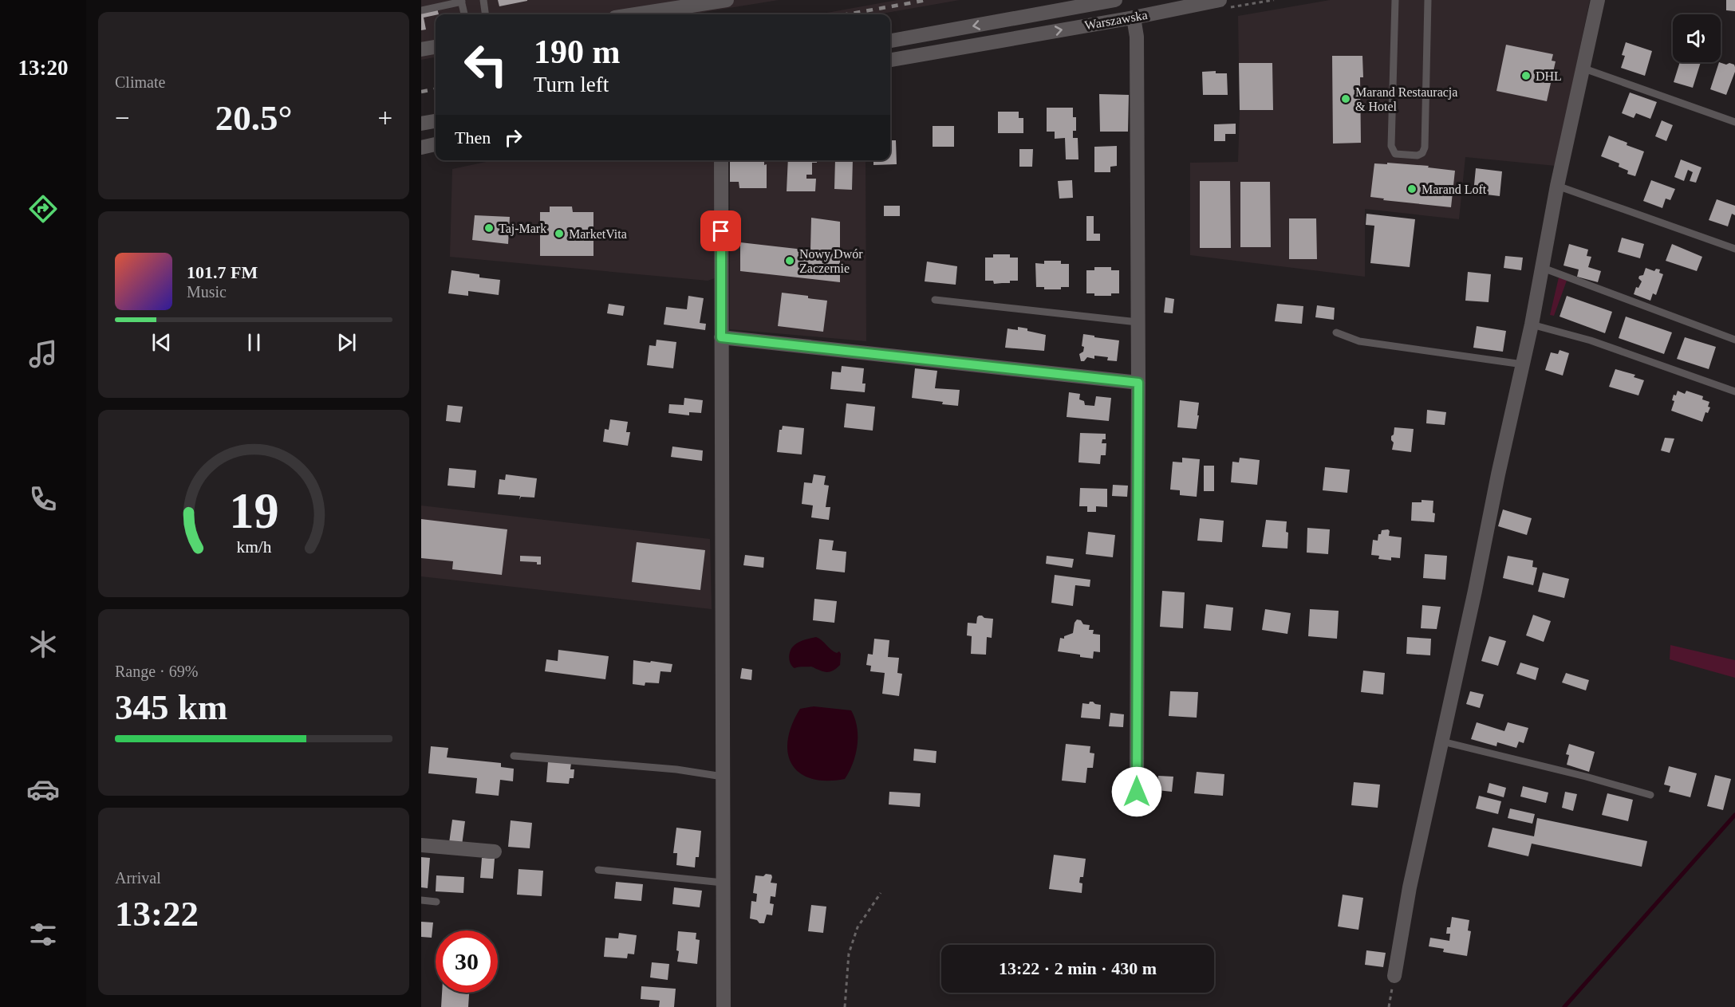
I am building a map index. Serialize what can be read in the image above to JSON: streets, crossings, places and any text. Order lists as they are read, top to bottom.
{
  "streets": {
    "street": ["Warszawska"]
  },
  "places": [
    "DHL",
    "Marand Restauracja & Hotel",
    "Marand Loft",
    "Taj-Mark",
    "MarketVita",
    "Nowy Dwór Zaczernie"
  ],
  "page": {
    "tabs": "13:20",
    "tile": [
      "Climate",
      ["Range · 69%", "345 km"],
      ["Arrival", "13:22"]
    ],
    "turn": ["190 m", "Turn left"],
    "heat": ["−", "20.5°", "+"],
    "then": "Then",
    "song": ["101.7 FM", "Music"],
    "limit": "30",
    "trip": "13:22 · 2 min · 430 m",
    "gauge": ["19", "km/h"]
  }
}
